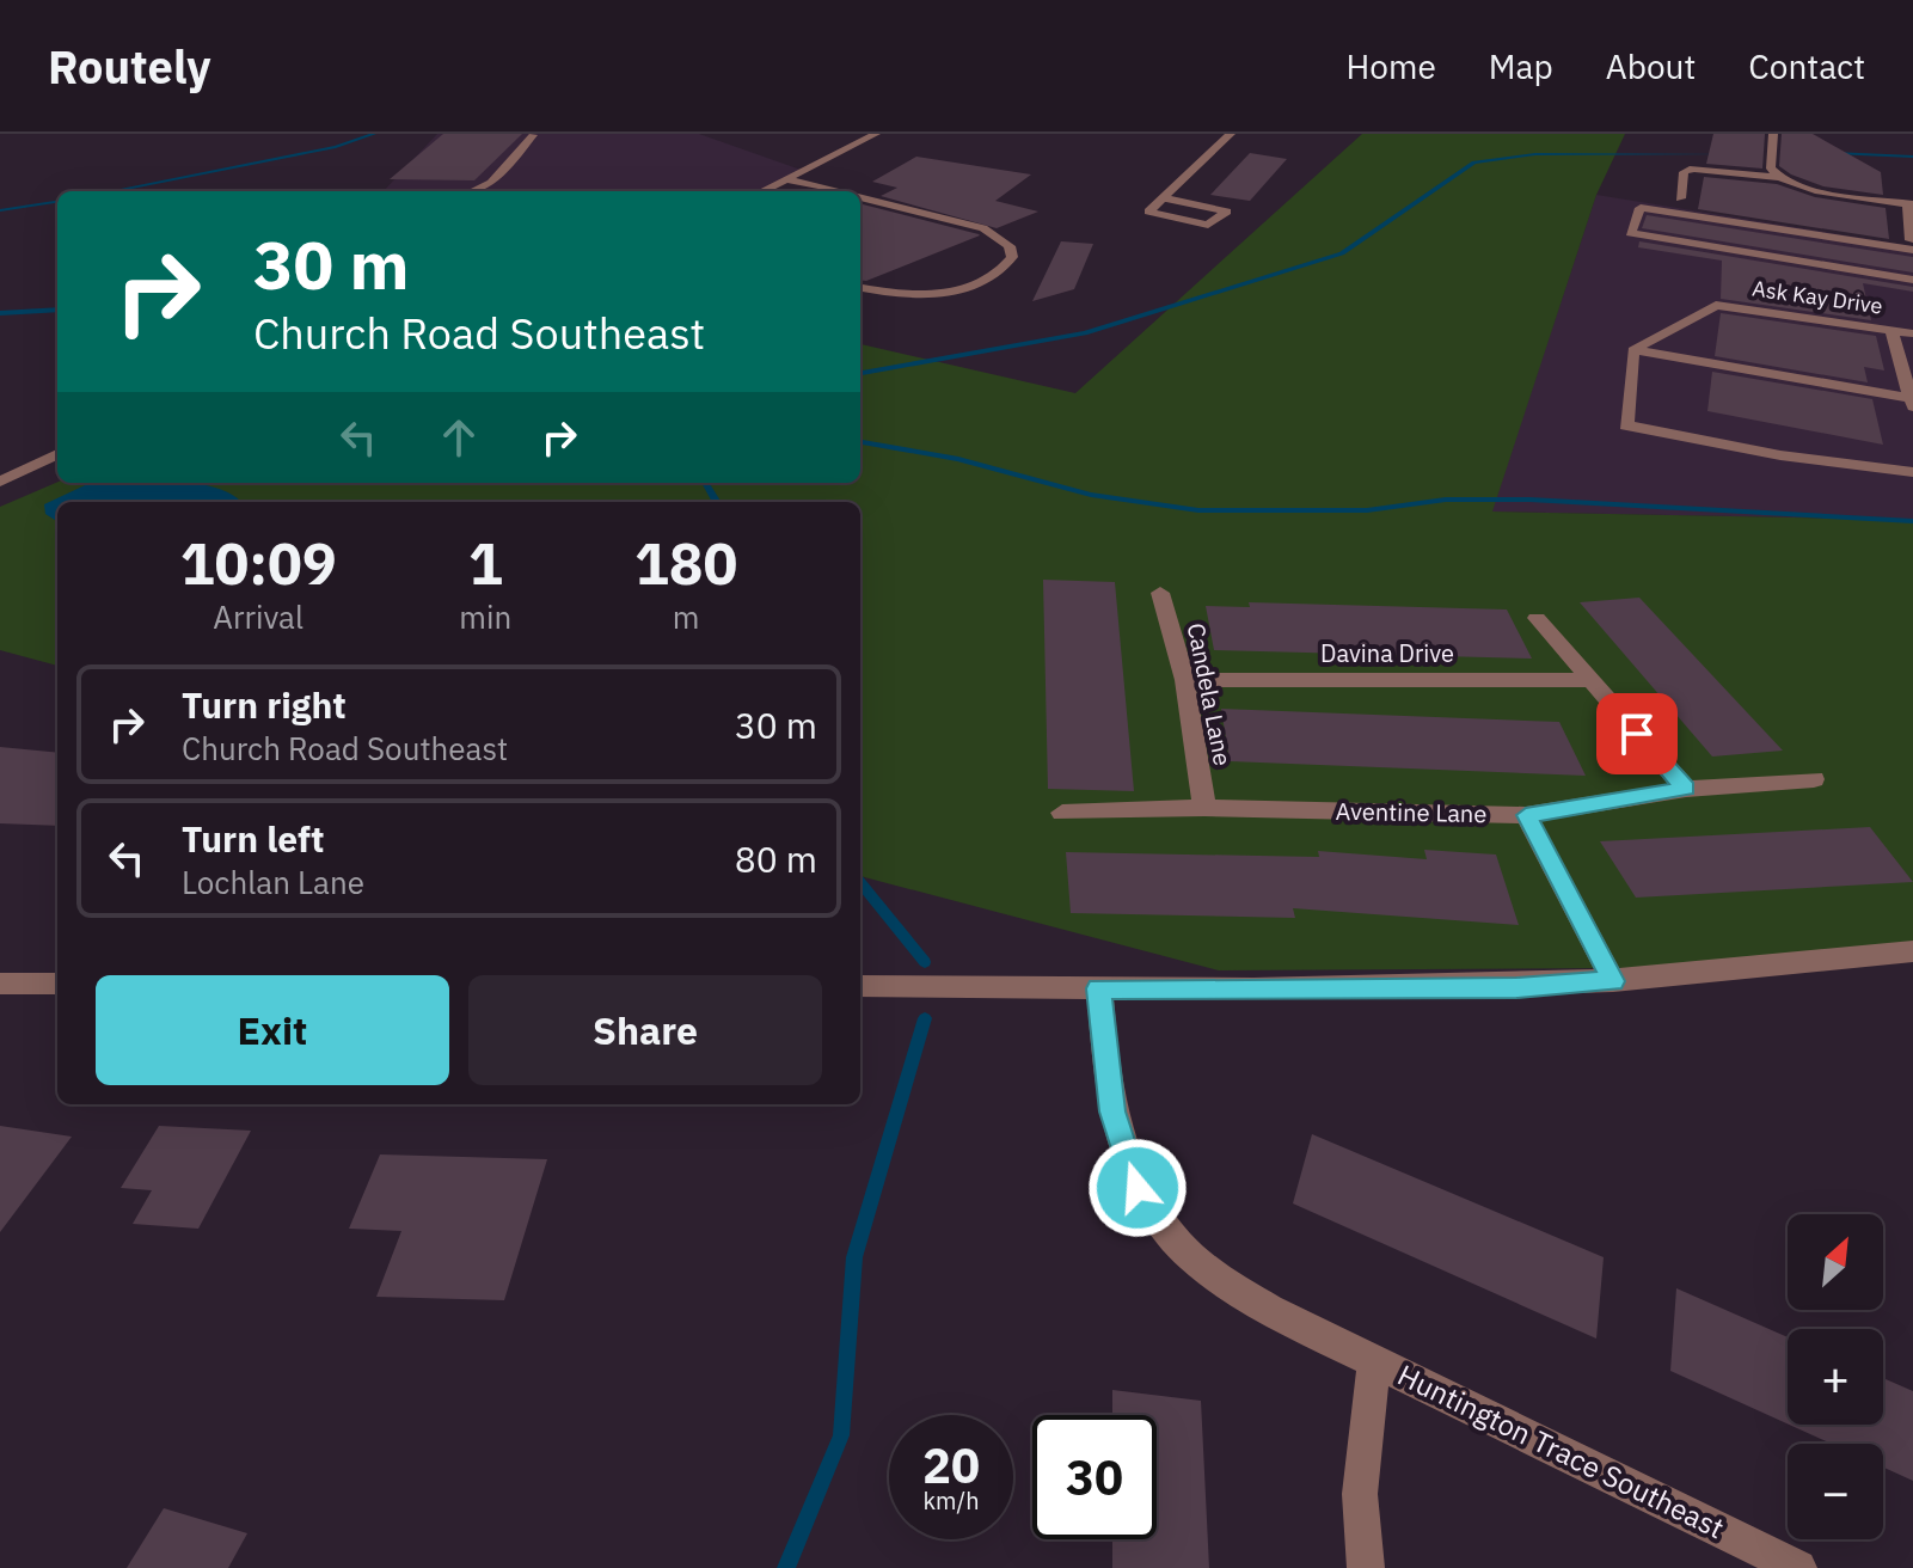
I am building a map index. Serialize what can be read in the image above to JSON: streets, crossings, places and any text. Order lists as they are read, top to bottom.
{
  "streets": {
    "street": [
      "Ask Kay Drive",
      "Davina Drive",
      "Candela Lane",
      "Aventine Lane",
      "Huntington Trace Southeast"
    ]
  },
  "crossings": [
    ["Davina Drive", "Candela Lane"],
    ["Candela Lane", "Aventine Lane"]
  ],
  "north": "top right",
  "page": {
    "header": "Routely",
    "nav": [
      "Home",
      "Map",
      "About",
      "Contact"
    ],
    "turn": ["30 m", "Church Road Southeast"],
    "eta": [
      "10:09",
      "Arrival",
      "1",
      "min",
      "180",
      "m"
    ],
    "list": [
      {
        "name": "Turn right",
        "note": "Church Road Southeast",
        "value": "30 m"
      },
      {
        "name": "Turn left",
        "note": "Lochlan Lane",
        "value": "80 m"
      }
    ],
    "buttons": ["Exit", "Share"],
    "map_buttons": ["+", "−"],
    "speed": "20 km/h",
    "limit": "30"
  }
}
